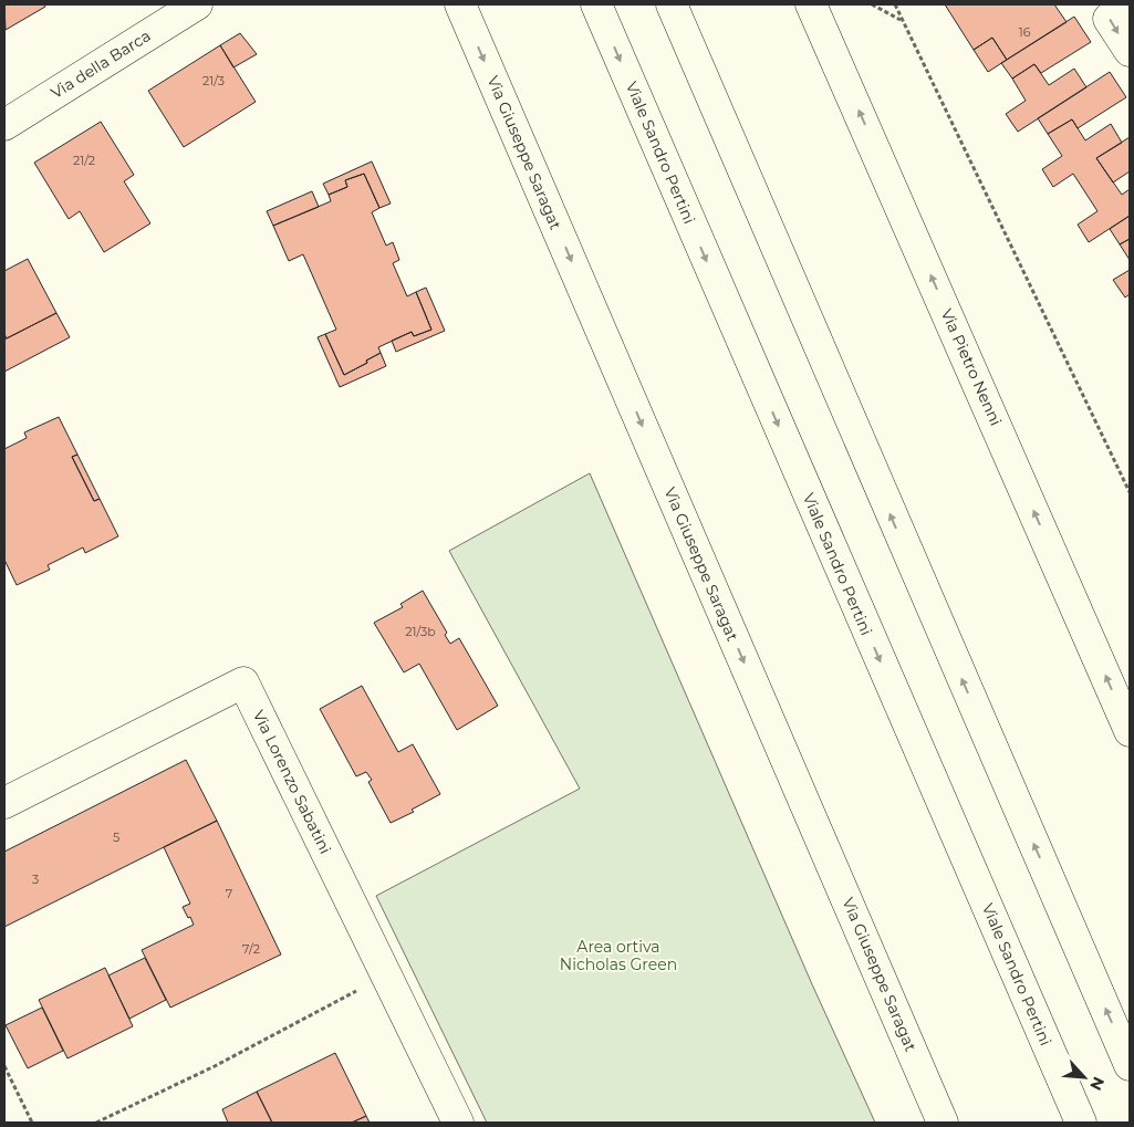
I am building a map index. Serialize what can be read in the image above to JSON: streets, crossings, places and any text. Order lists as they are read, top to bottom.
{
  "streets": {
    "main road": [
      "Via della Barca",
      "Via Giuseppe Saragat",
      "Viale Sandro Pertini",
      "Via Pietro Nenni",
      "Via Lorenzo Sabatini"
    ]
  },
  "parks": ["Area ortiva Nicholas Green"],
  "house_numbers": [
    "16",
    "21/3",
    "21/2",
    "21/3b",
    "5",
    "3",
    "7",
    "7/2"
  ],
  "north": "bottom right"
}
